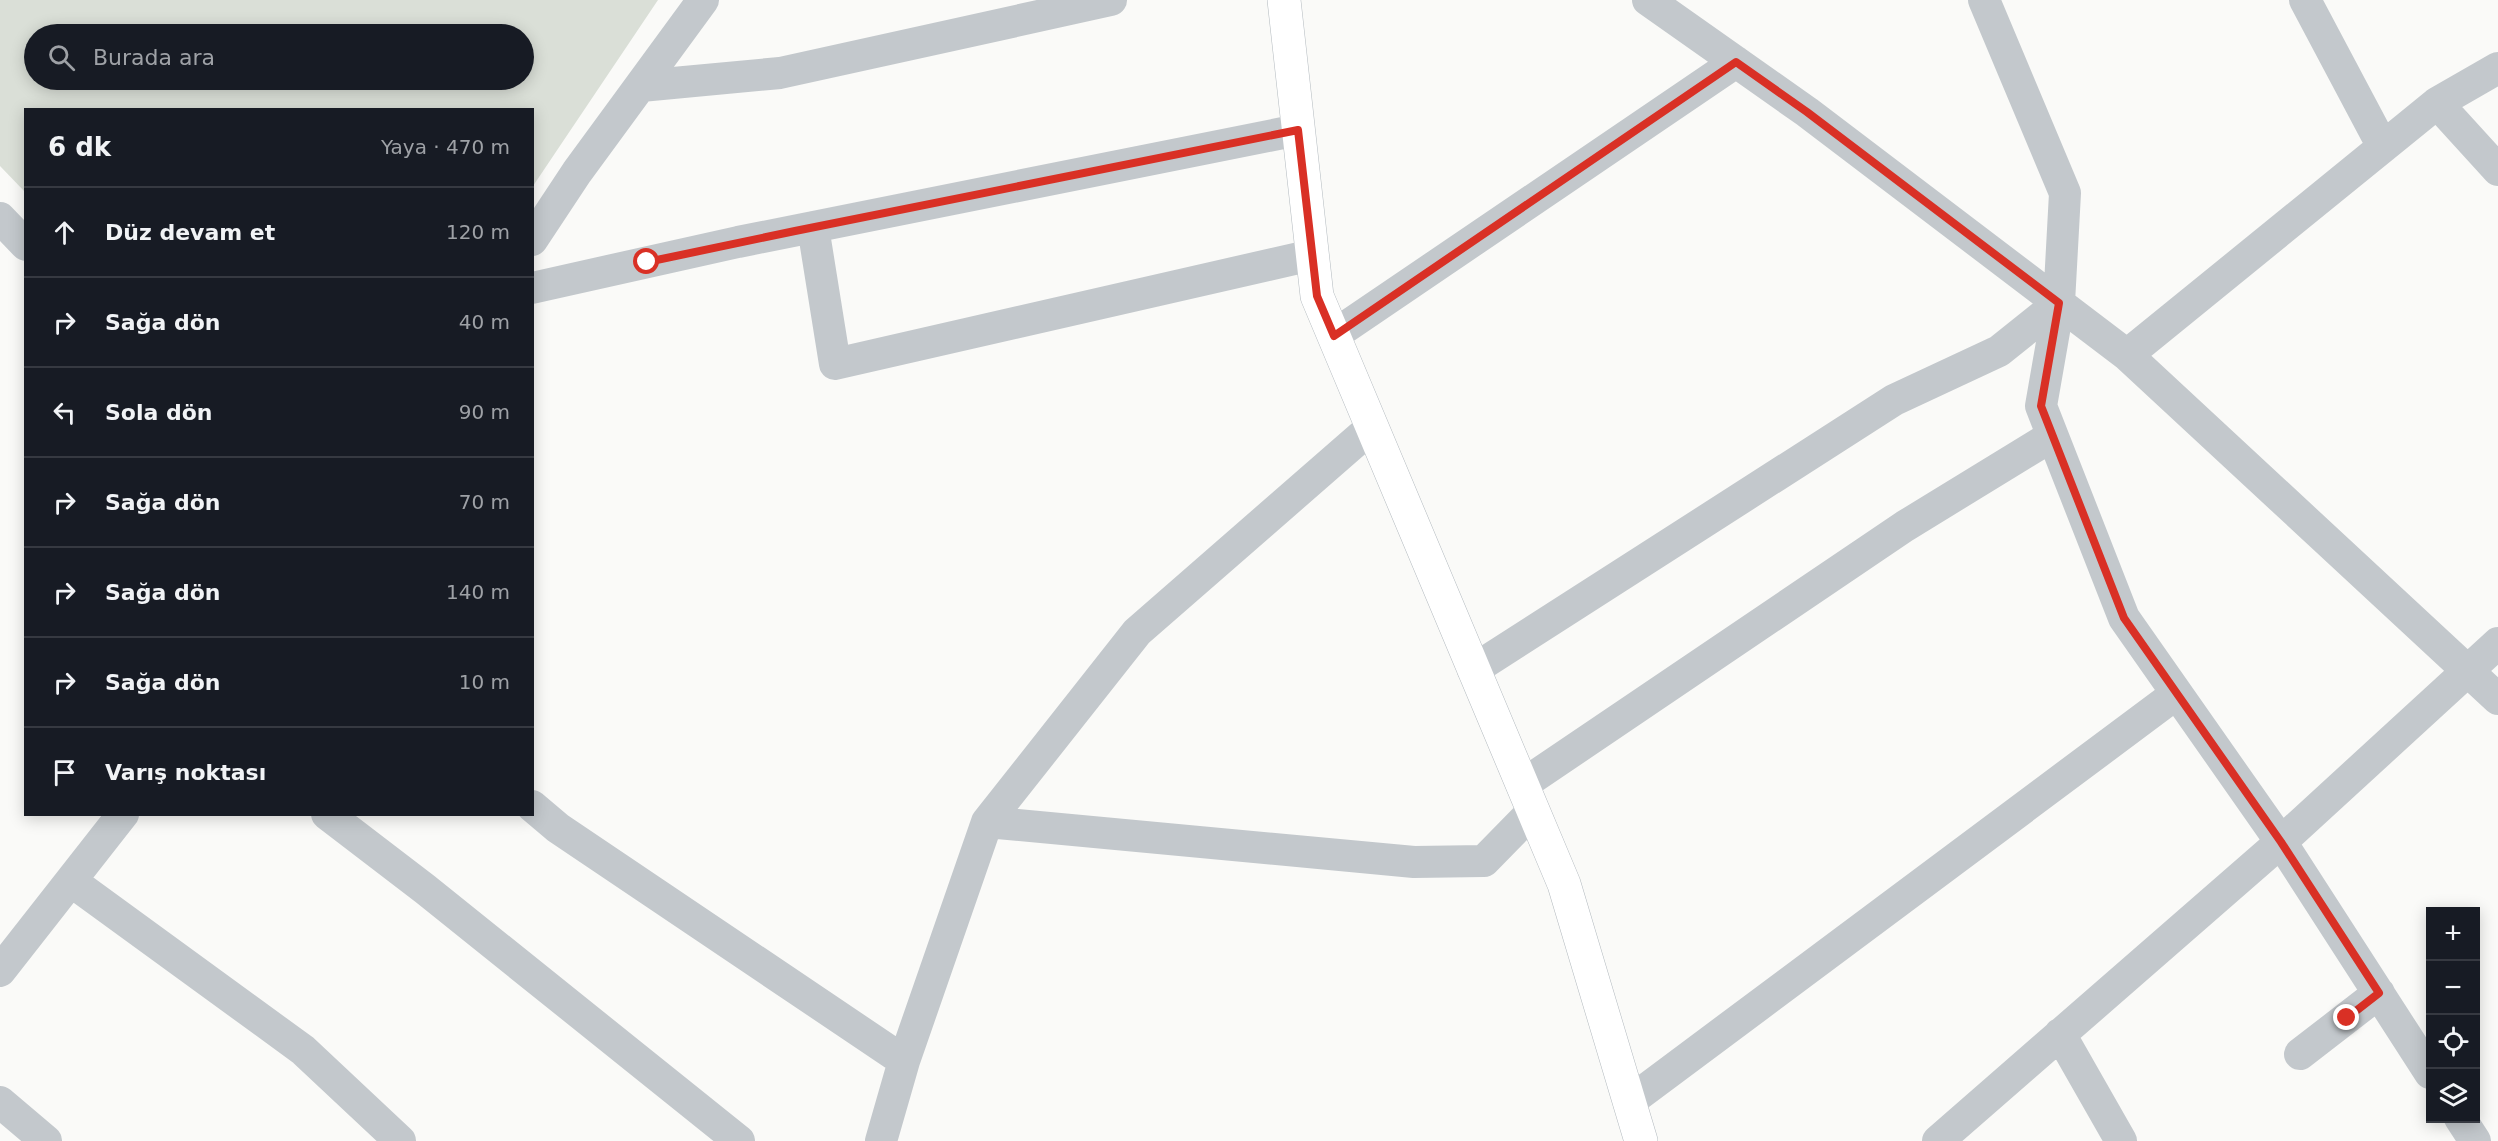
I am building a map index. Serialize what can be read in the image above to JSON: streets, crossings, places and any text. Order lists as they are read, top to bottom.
{
  "page": {
    "search": "Burada ara",
    "heading": ["6 dk", "Yaya · 470 m"],
    "list": [
      ["Düz devam et", "120 m"],
      ["Sağa dön", "40 m"],
      ["Sola dön", "90 m"],
      ["Sağa dön", "70 m"],
      ["Sağa dön", "140 m"],
      ["Sağa dön", "10 m"],
      "Varış noktası"
    ],
    "map_buttons": ["+", "−"]
  }
}
